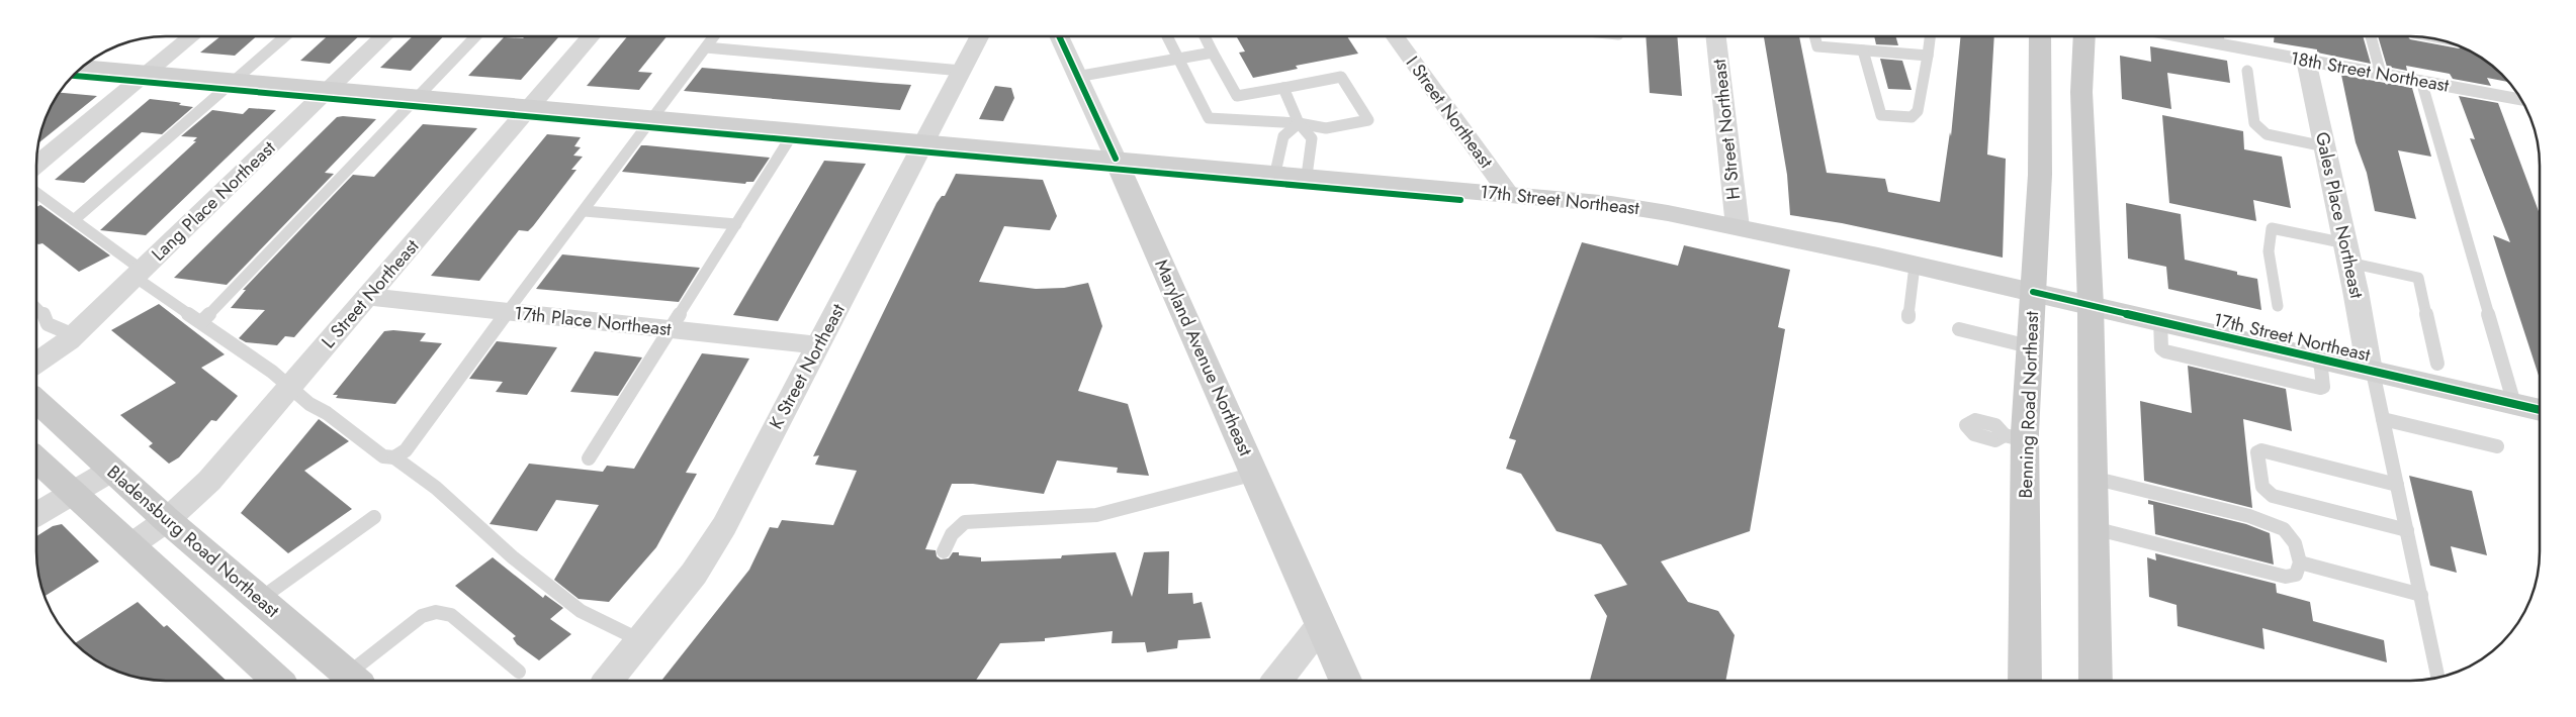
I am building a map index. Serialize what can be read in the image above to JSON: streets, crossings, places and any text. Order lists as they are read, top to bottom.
{
  "streets": {
    "main road": [
      "17th Street Northeast",
      "Maryland Avenue Northeast",
      "Benning Road Northeast",
      "Bladensburg Road Northeast"
    ],
    "street": [
      "18th Street Northeast",
      "I Street Northeast",
      "H Street Northeast",
      "Lang Place Northeast",
      "Gales Place Northeast",
      "L Street Northeast",
      "17th Place Northeast",
      "K Street Northeast"
    ]
  },
  "crossings": [
    ["18th Street Northeast", "Gales Place Northeast"],
    ["I Street Northeast", "17th Street Northeast"],
    ["H Street Northeast", "17th Street Northeast"],
    ["17th Street Northeast", "Lang Place Northeast"],
    ["17th Street Northeast", "Gales Place Northeast"],
    ["17th Street Northeast", "L Street Northeast"],
    ["17th Street Northeast", "Maryland Avenue Northeast"],
    ["17th Street Northeast", "K Street Northeast"],
    ["17th Street Northeast", "Benning Road Northeast"],
    ["L Street Northeast", "17th Place Northeast"],
    ["L Street Northeast", "Bladensburg Road Northeast"],
    ["17th Place Northeast", "K Street Northeast"]
  ]
}
